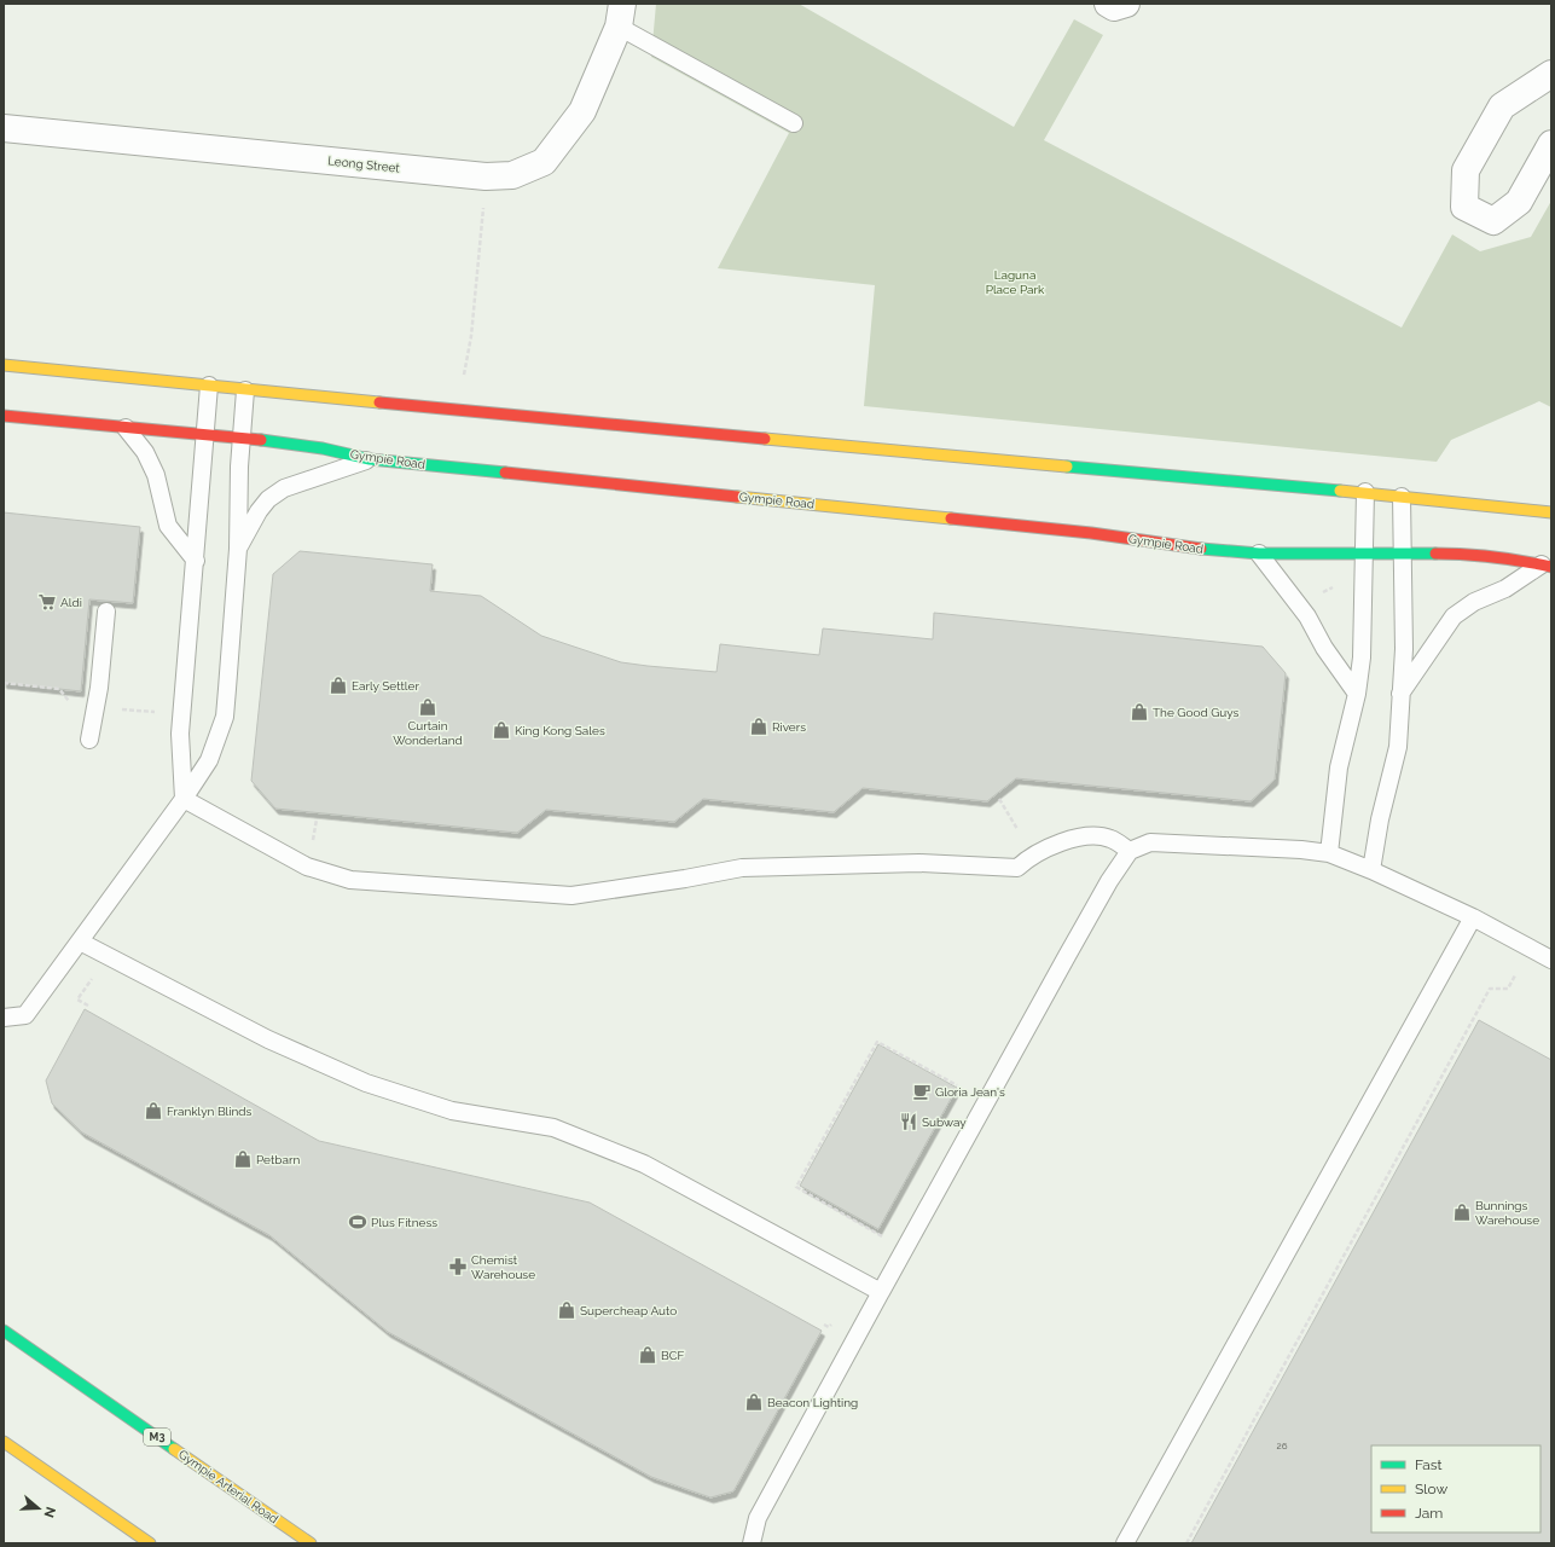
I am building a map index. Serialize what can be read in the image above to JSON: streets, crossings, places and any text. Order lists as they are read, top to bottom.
{
  "streets": {
    "main road": ["Gympie Road", "M3", "Gympie Arterial Road"],
    "street": ["Leong Street"]
  },
  "parks": ["Laguna Place Park"],
  "places": {
    "supermarket": ["Aldi"],
    "shop": [
      "Early Settler",
      "Curtain Wonderland",
      "The Good Guys",
      "Rivers",
      "King Kong Sales",
      "Franklyn Blinds",
      "Petbarn",
      "Bunnings Warehouse",
      "Supercheap Auto",
      "BCF",
      "Beacon Lighting"
    ],
    "cafe": ["Gloria Jean's"],
    "restaurant": ["Subway"],
    "sports": ["Plus Fitness"],
    "pharmacy": ["Chemist Warehouse"]
  },
  "house_numbers": ["26"],
  "legend": ["Fast", "Slow", "Jam"],
  "north": "right"
}
